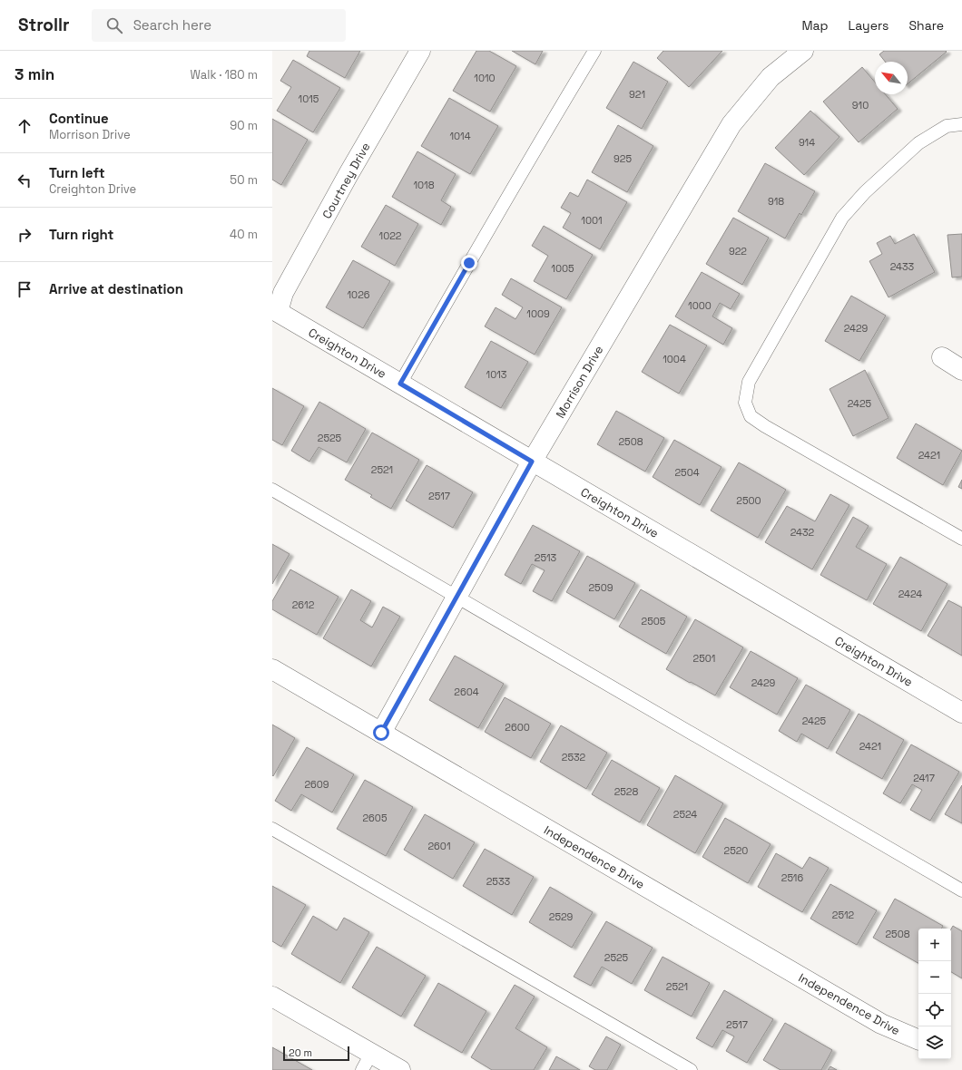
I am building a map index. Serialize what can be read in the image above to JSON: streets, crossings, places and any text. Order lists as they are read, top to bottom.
{
  "streets": {
    "street": [
      "Courtney Drive",
      "Creighton Drive",
      "Morrison Drive",
      "Independence Drive"
    ]
  },
  "crossings": [
    ["Courtney Drive", "Creighton Drive"],
    ["Creighton Drive", "Morrison Drive"],
    ["Morrison Drive", "Independence Drive"]
  ],
  "house_numbers": [
    "1010",
    "921",
    "1015",
    "910",
    "1014",
    "914",
    "925",
    "1018",
    "918",
    "1001",
    "1022",
    "922",
    "2433",
    "1005",
    "1026",
    "1000",
    "1009",
    "2429",
    "1004",
    "1013",
    "2425",
    "2525",
    "2508",
    "2421",
    "2521",
    "2504",
    "2517",
    "2500",
    "2432",
    "2513",
    "2509",
    "2424",
    "2612",
    "2505",
    "2501",
    "2429",
    "2604",
    "2425",
    "2600",
    "2421",
    "2532",
    "2417",
    "2609",
    "2528",
    "2524",
    "2605",
    "2601",
    "2520",
    "2516",
    "2533",
    "2512",
    "2529",
    "2508",
    "2525",
    "2521",
    "2517"
  ],
  "scale_bar": "20 m",
  "north": "top left",
  "page": {
    "header": "Strollr",
    "search": "Search here",
    "nav": ["Map", "Layers", "Share"],
    "heading": ["3 min", "Walk · 180 m"],
    "list": [
      ["Continue", "Morrison Drive", "90 m"],
      ["Turn left", "Creighton Drive", "50 m"],
      ["Turn right", "40 m"],
      "Arrive at destination"
    ],
    "map_buttons": ["+", "−"],
    "scale": "20 m"
  }
}
